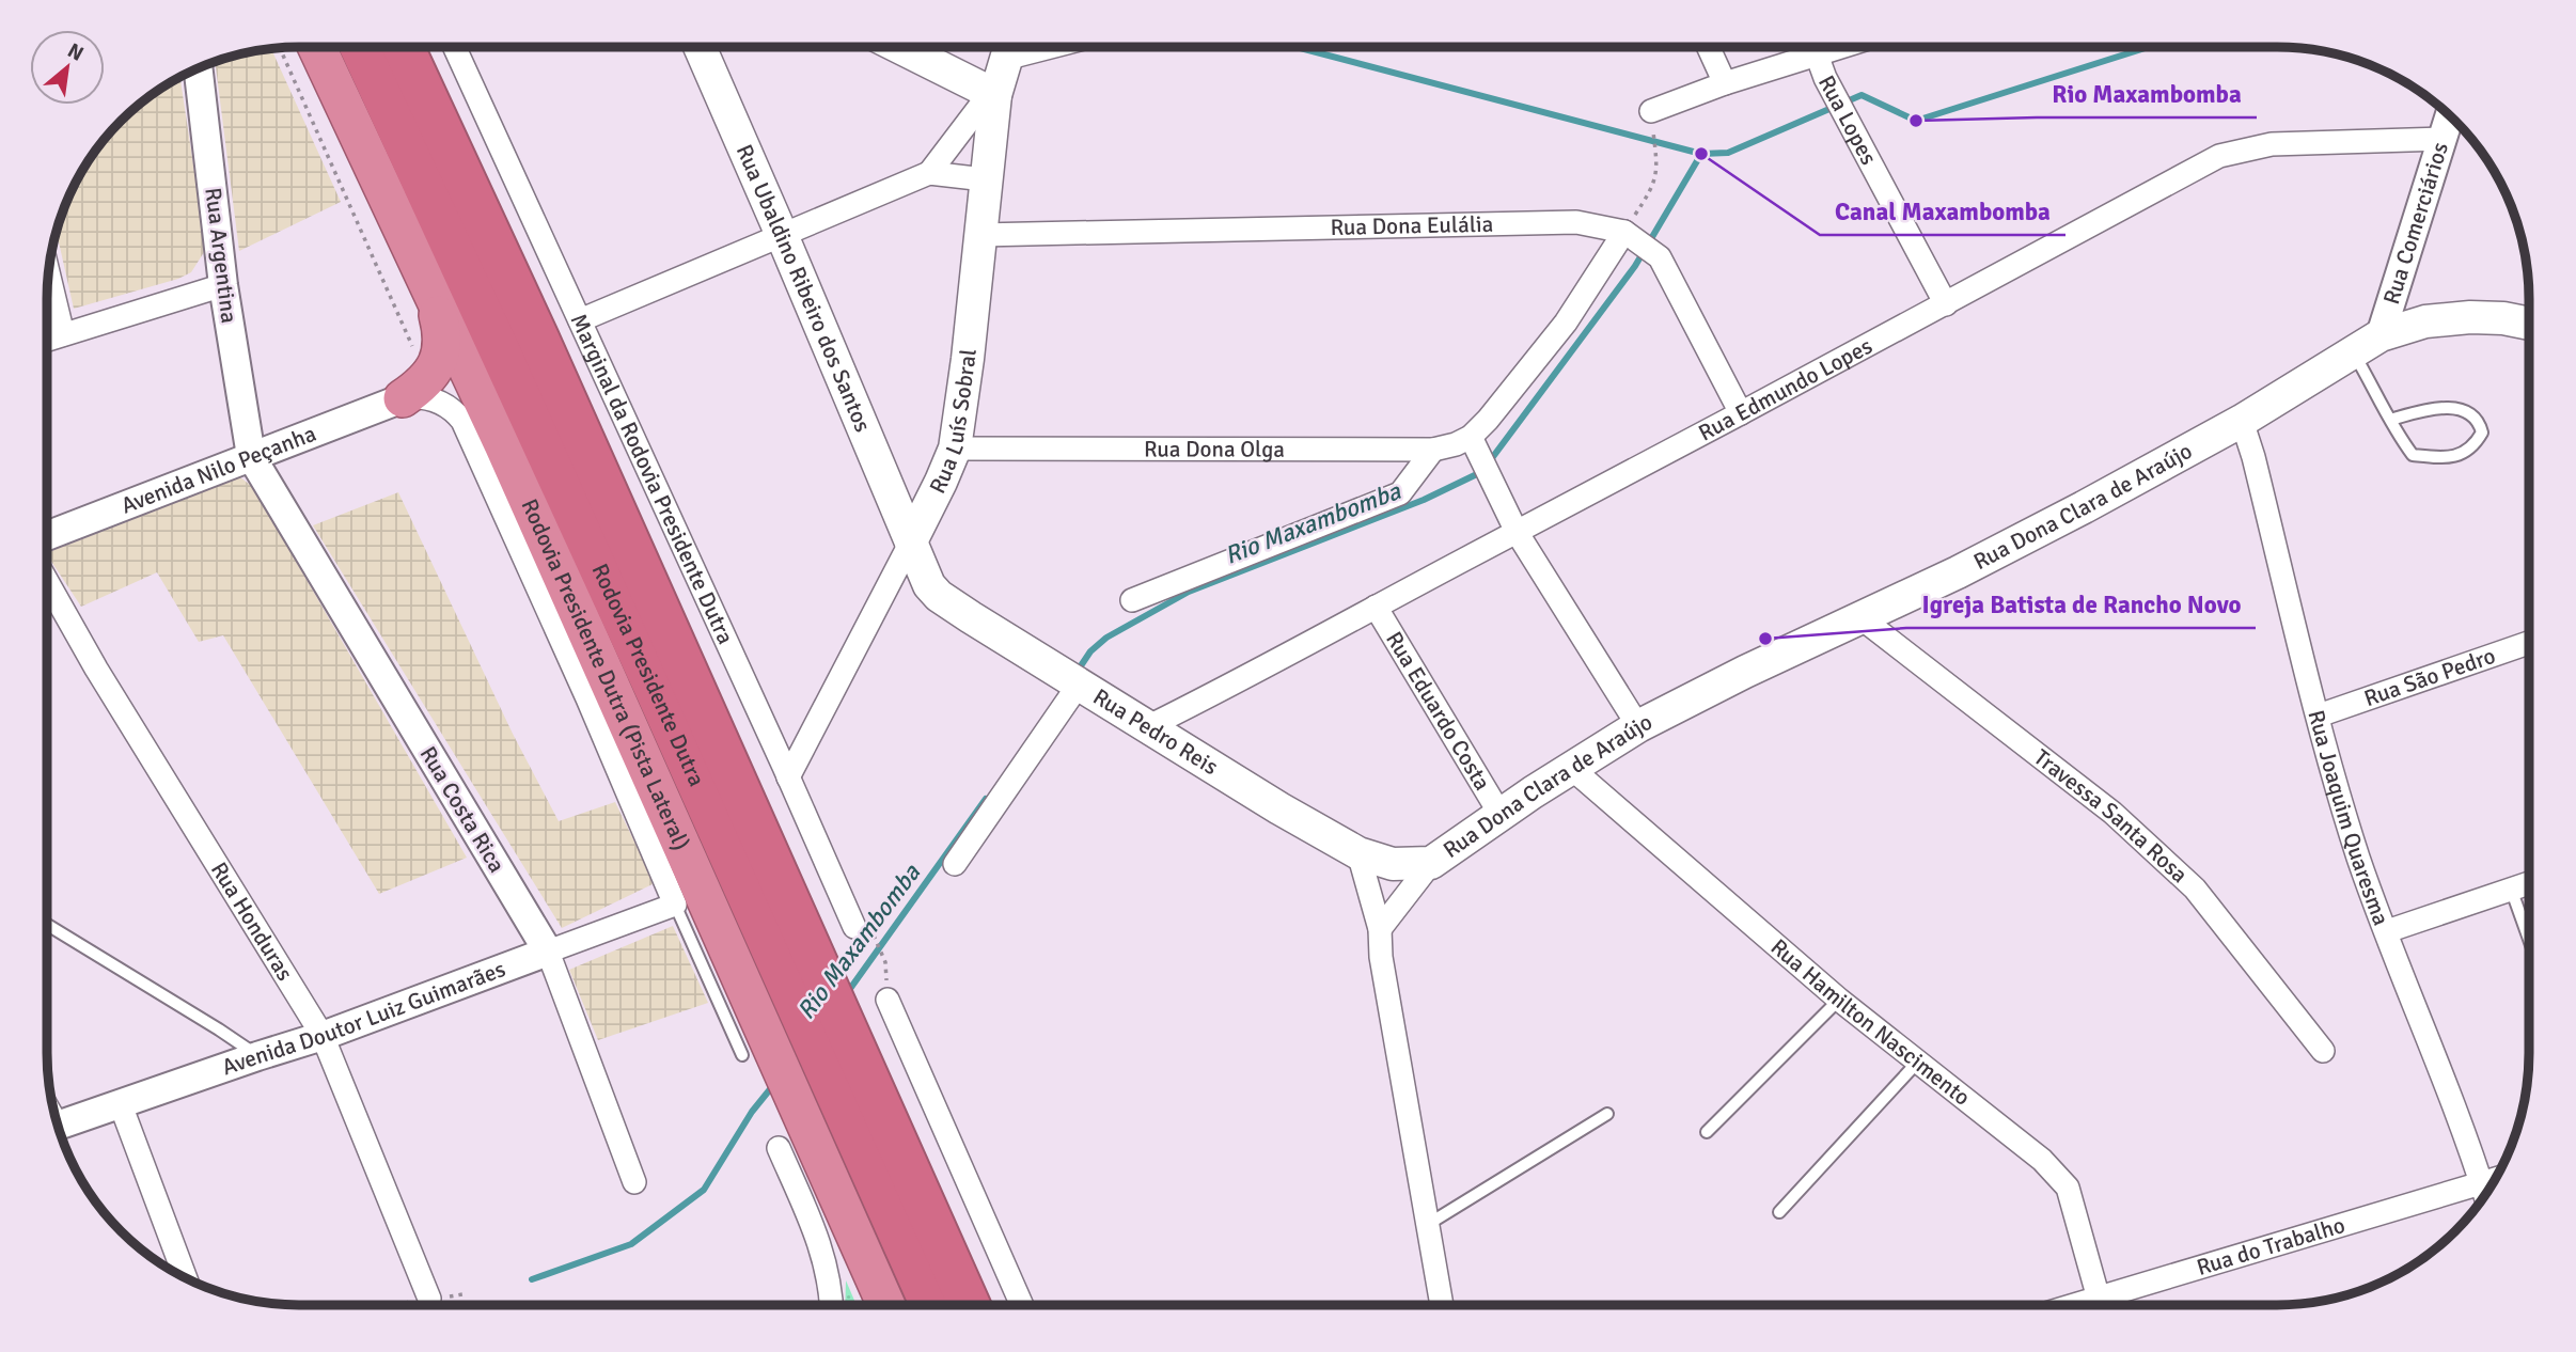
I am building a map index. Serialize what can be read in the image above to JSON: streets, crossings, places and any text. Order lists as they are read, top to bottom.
{
  "streets": {
    "highway": ["Rodovia Presidente Dutra (Pista Lateral)", "Rodovia Presidente Dutra"],
    "main road": [
      "Rua Ubaldino Ribeiro dos Santos",
      "Rua Luís Sobral",
      "Rua Dona Clara de Araújo",
      "Rua Pedro Reis"
    ],
    "street": [
      "Rua Lopes",
      "Rua Comerciários",
      "Rua Dona Eulália",
      "Rua Argentina",
      "Rua Edmundo Lopes",
      "Rua Dona Olga",
      "Avenida Nilo Peçanha",
      "Marginal da Rodovia Presidente Dutra",
      "Rua São Pedro",
      "Rua Eduardo Costa",
      "Rua Costa Rica",
      "Travessa Santa Rosa",
      "Rua Joaquim Quaresma",
      "Rua Honduras",
      "Avenida Doutor Luiz Guimarães",
      "Rua Hamilton Nascimento",
      "Rua do Trabalho"
    ]
  },
  "crossings": [
    ["Rua Lopes", "Rua Edmundo Lopes"],
    ["Rua Comerciários", "Rua Edmundo Lopes"],
    ["Rua Comerciários", "Rua Dona Clara de Araújo"],
    ["Rua Dona Eulália", "Rua Edmundo Lopes"],
    ["Rua Dona Eulália", "Rua Luís Sobral"],
    ["Rua Dona Eulália", "Rua Dona Olga"],
    ["Rua Argentina", "Avenida Nilo Peçanha"],
    ["Rua Argentina", "Rua Costa Rica"],
    ["Rua Ubaldino Ribeiro dos Santos", "Rua Luís Sobral"],
    ["Rua Ubaldino Ribeiro dos Santos", "Rua Pedro Reis"],
    ["Rua Edmundo Lopes", "Rua Eduardo Costa"],
    ["Rua Edmundo Lopes", "Rua Pedro Reis"],
    ["Rua Luís Sobral", "Rua Dona Olga"],
    ["Rua Luís Sobral", "Marginal da Rodovia Presidente Dutra"],
    ["Rua Luís Sobral", "Rua Pedro Reis"],
    ["Avenida Nilo Peçanha", "Rua Costa Rica"],
    ["Rua Dona Clara de Araújo", "Rua Eduardo Costa"],
    ["Rua Dona Clara de Araújo", "Rua Pedro Reis"],
    ["Rua Dona Clara de Araújo", "Travessa Santa Rosa"],
    ["Rua Dona Clara de Araújo", "Rua Joaquim Quaresma"],
    ["Rua Dona Clara de Araújo", "Rua Hamilton Nascimento"],
    ["Rua São Pedro", "Rua Joaquim Quaresma"],
    ["Rua Costa Rica", "Avenida Doutor Luiz Guimarães"],
    ["Rua Joaquim Quaresma", "Rua do Trabalho"],
    ["Rua Honduras", "Avenida Doutor Luiz Guimarães"]
  ],
  "water": ["Rio Maxambomba"],
  "places": ["Rio Maxambomba", "Canal Maxambomba", "Igreja Batista de Rancho Novo"],
  "north": "top right"
}
